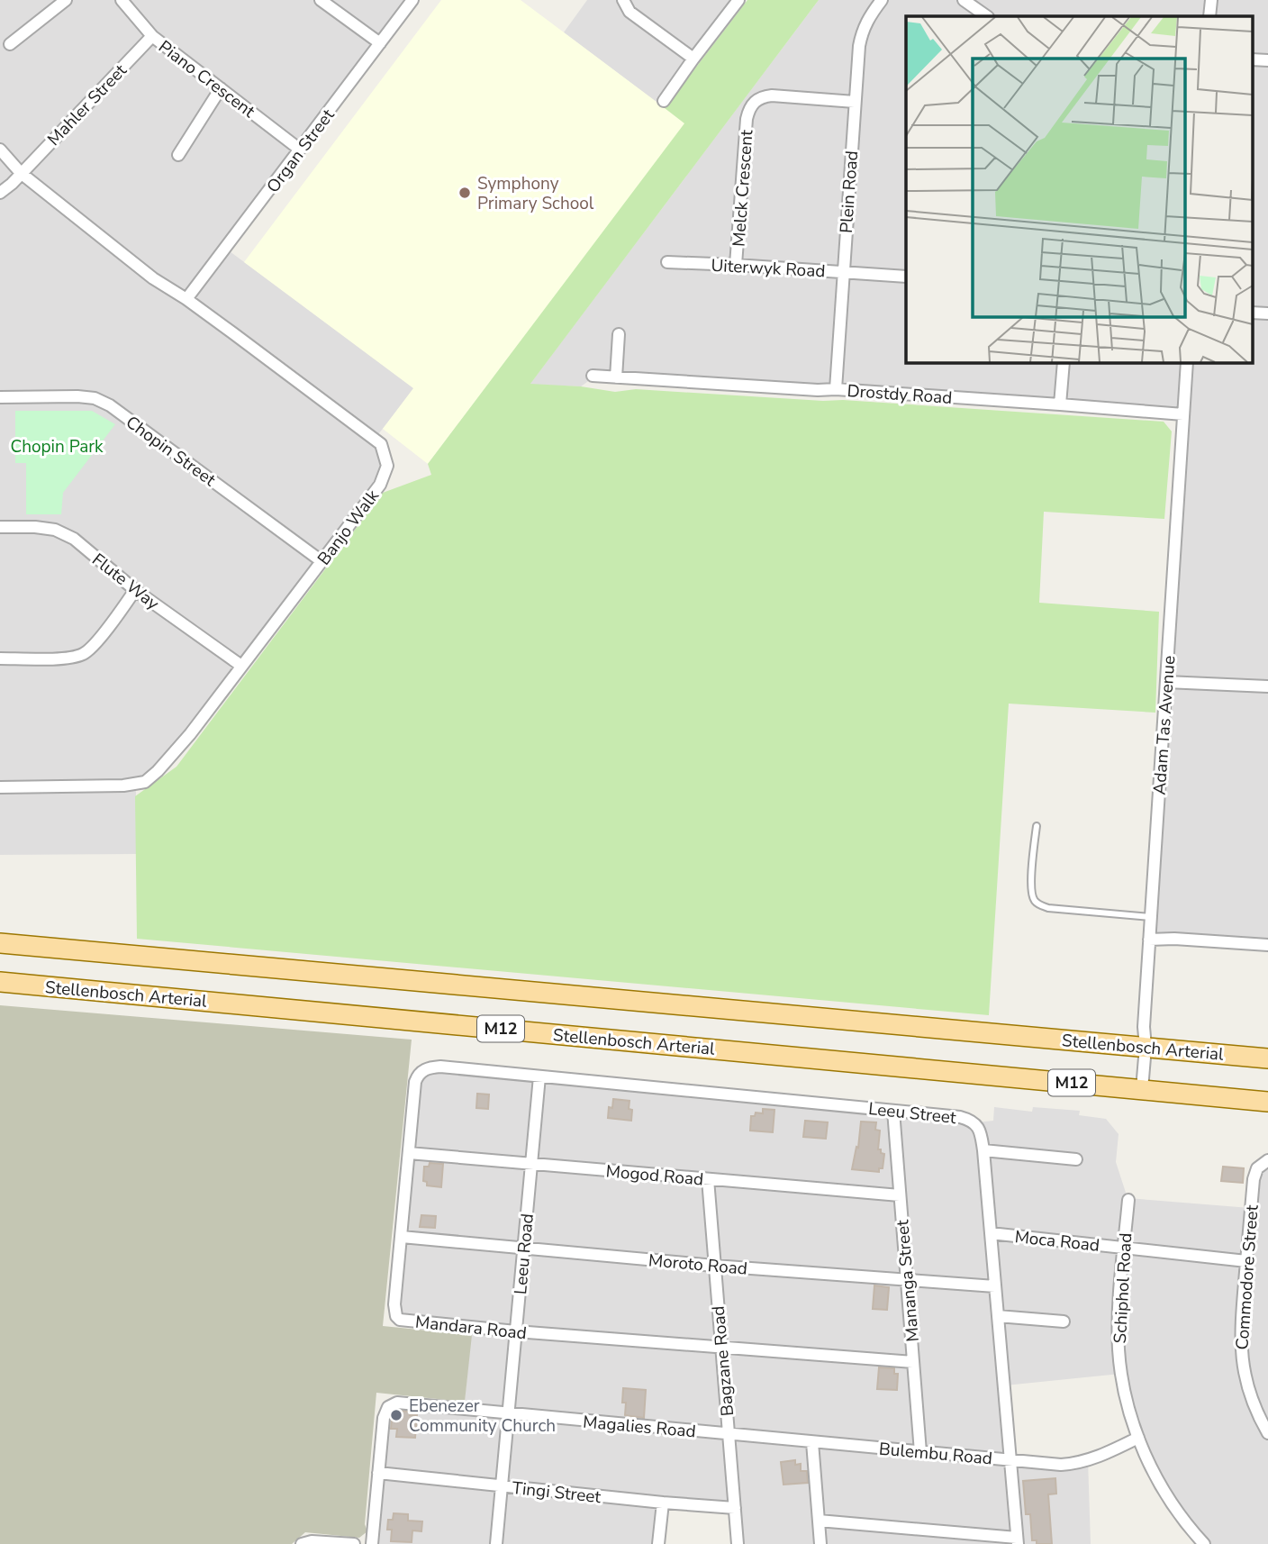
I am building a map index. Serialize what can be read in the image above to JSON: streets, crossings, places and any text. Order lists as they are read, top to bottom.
{
  "streets": {
    "main road": ["Stellenbosch Arterial", "M12"],
    "street": [
      "Piano Crescent",
      "Mahler Street",
      "Organ Street",
      "Melck Crescent",
      "Plein Road",
      "Uiterwyk Road",
      "Drostdy Road",
      "Chopin Street",
      "Banjo Walk",
      "Flute Way",
      "Adam Tas Avenue",
      "Leeu Street",
      "Mogod Road",
      "Moca Road",
      "Leeu Road",
      "Moroto Road",
      "Commodore Street",
      "Mananga Street",
      "Schiphol Road",
      "Mandara Road",
      "Bagzane Road",
      "Magalies Road",
      "Bulembu Road",
      "Tingi Street"
    ]
  },
  "crossings": [
    ["Piano Crescent", "Mahler Street"],
    ["Piano Crescent", "Organ Street"],
    ["Mahler Street", "Banjo Walk"],
    ["Organ Street", "Banjo Walk"],
    ["Melck Crescent", "Plein Road"],
    ["Melck Crescent", "Uiterwyk Road"],
    ["Plein Road", "Uiterwyk Road"],
    ["Plein Road", "Drostdy Road"],
    ["Drostdy Road", "Adam Tas Avenue"],
    ["Chopin Street", "Banjo Walk"],
    ["Banjo Walk", "Flute Way"],
    ["Adam Tas Avenue", "Stellenbosch Arterial"],
    ["Leeu Street", "Moca Road"],
    ["Leeu Street", "Leeu Road"],
    ["Leeu Street", "Moroto Road"],
    ["Leeu Street", "Mananga Street"],
    ["Leeu Street", "Mandara Road"],
    ["Leeu Street", "Bulembu Road"],
    ["Mogod Road", "Leeu Road"],
    ["Mogod Road", "Mananga Street"],
    ["Mogod Road", "Mandara Road"],
    ["Mogod Road", "Bagzane Road"],
    ["Moca Road", "Commodore Street"],
    ["Moca Road", "Schiphol Road"],
    ["Leeu Road", "Moroto Road"],
    ["Leeu Road", "Mandara Road"],
    ["Leeu Road", "Magalies Road"],
    ["Leeu Road", "Tingi Street"],
    ["Moroto Road", "Mananga Street"],
    ["Moroto Road", "Mandara Road"],
    ["Moroto Road", "Bagzane Road"],
    ["Mananga Street", "Mandara Road"],
    ["Mananga Street", "Bulembu Road"],
    ["Schiphol Road", "Bulembu Road"],
    ["Mandara Road", "Bagzane Road"],
    ["Bagzane Road", "Magalies Road"],
    ["Bagzane Road", "Bulembu Road"],
    ["Bagzane Road", "Tingi Street"],
    ["Magalies Road", "Bulembu Road"],
    ["Magalies Road", "Tingi Street"]
  ],
  "parks": ["Chopin Park"],
  "places": ["Symphony Primary School", "Ebenezer Community Church"]
}
